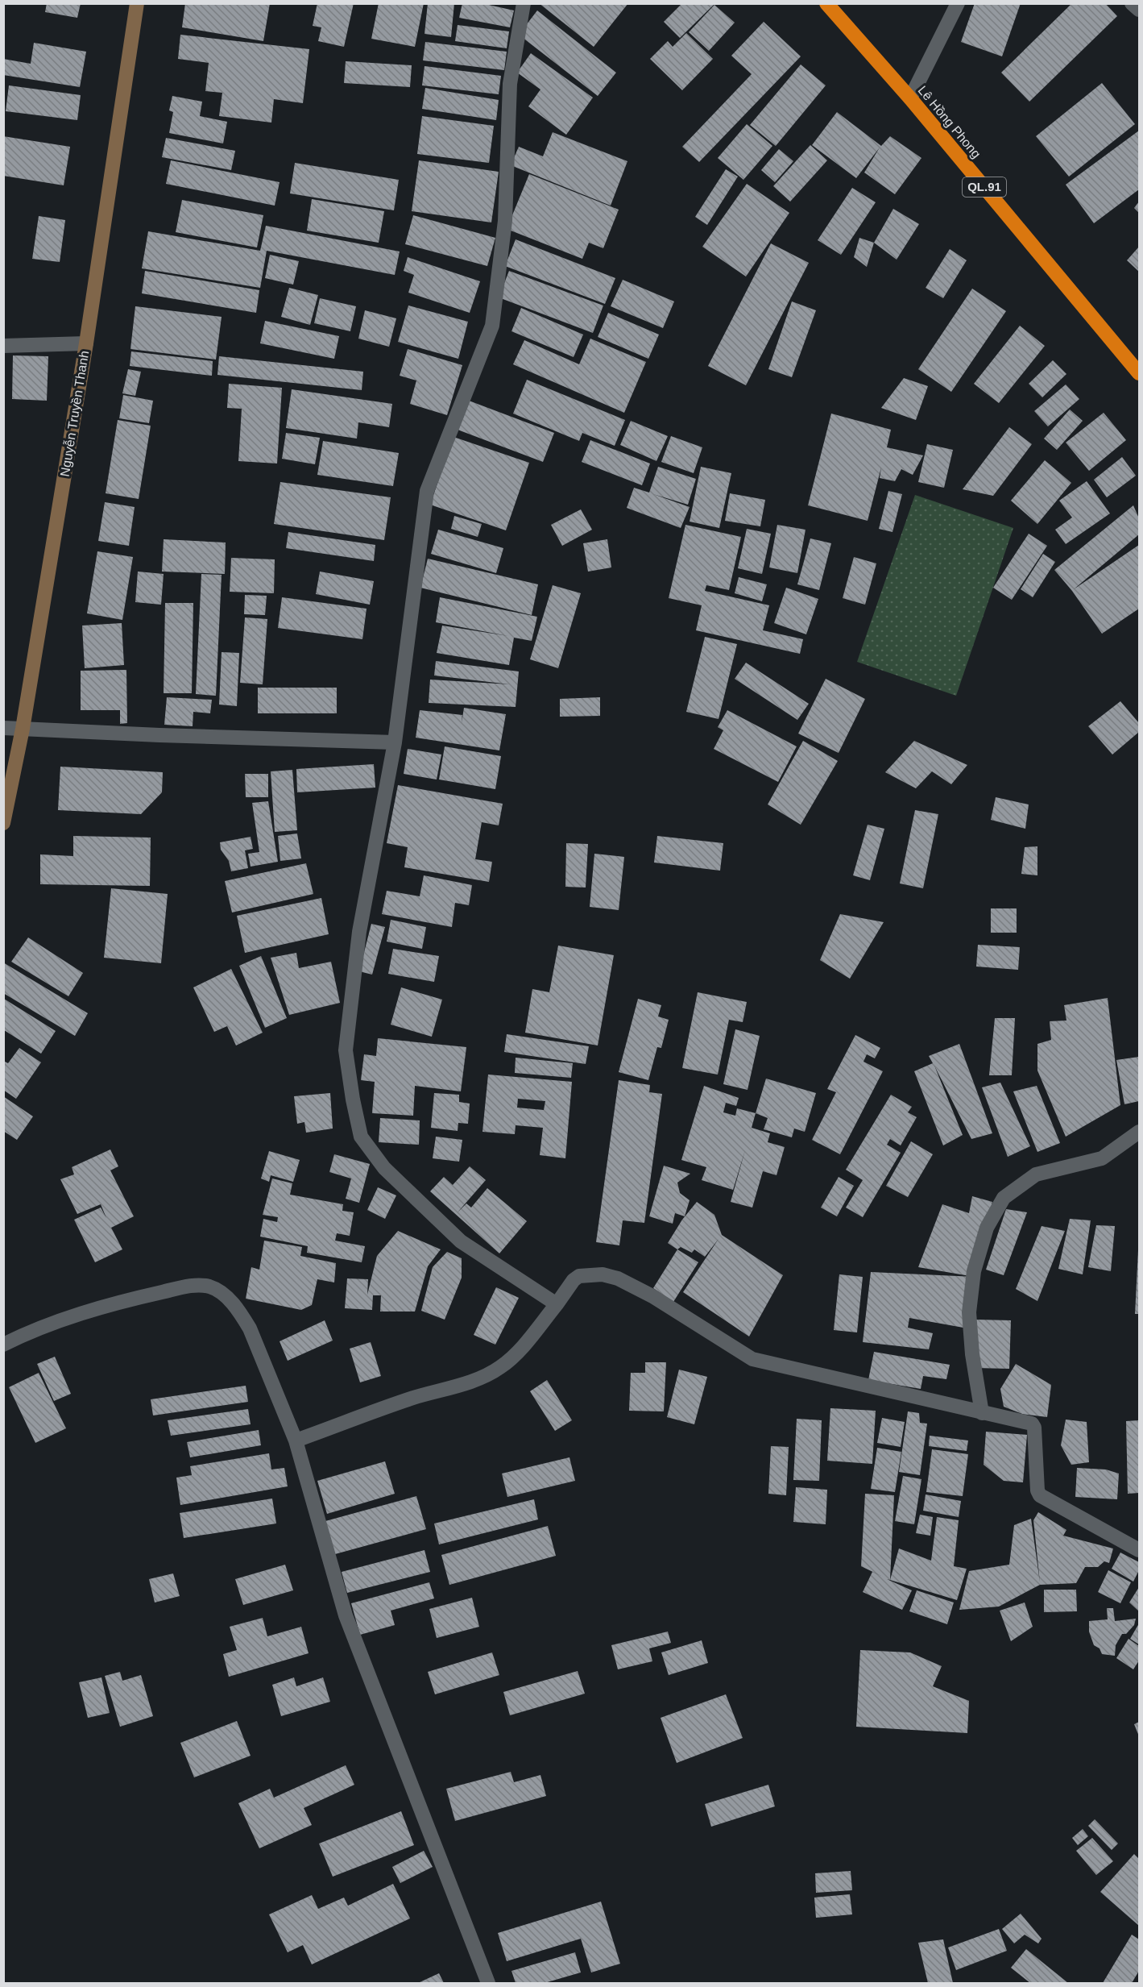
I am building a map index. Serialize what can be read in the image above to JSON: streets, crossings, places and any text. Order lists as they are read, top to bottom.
{
  "streets": {
    "highway": ["Lê Hồng Phong", "QL.91"],
    "street": ["Nguyễn Truyền Thanh"]
  }
}
